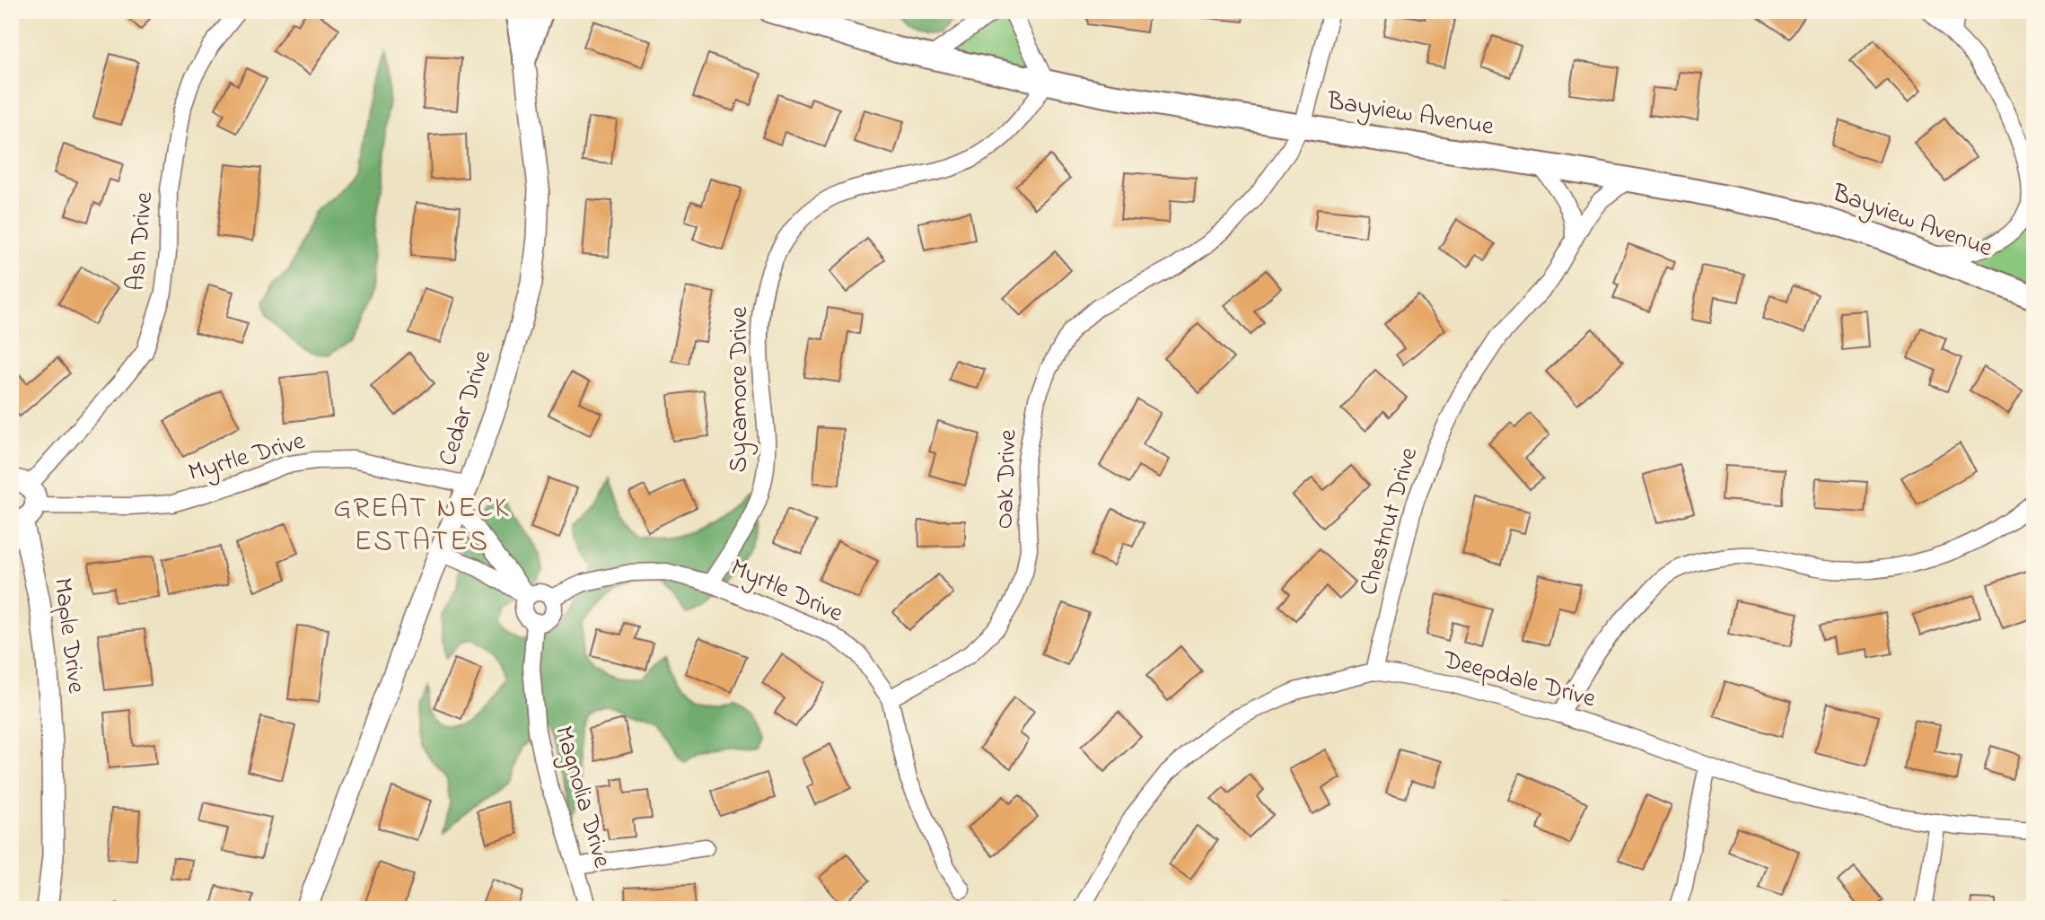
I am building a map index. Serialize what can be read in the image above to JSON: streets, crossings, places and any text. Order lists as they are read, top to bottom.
{
  "streets": {
    "main road": ["Bayview Avenue"],
    "street": [
      "Ash Drive",
      "Sycamore Drive",
      "Cedar Drive",
      "Myrtle Drive",
      "Oak Drive",
      "Chestnut Drive",
      "Maple Drive",
      "Deepdale Drive",
      "Magnolia Drive"
    ]
  },
  "crossings": [
    ["Bayview Avenue", "Sycamore Drive"],
    ["Bayview Avenue", "Oak Drive"],
    ["Bayview Avenue", "Chestnut Drive"],
    ["Ash Drive", "Maple Drive"],
    ["Sycamore Drive", "Myrtle Drive"],
    ["Cedar Drive", "Myrtle Drive"],
    ["Myrtle Drive", "Oak Drive"],
    ["Myrtle Drive", "Maple Drive"],
    ["Myrtle Drive", "Magnolia Drive"],
    ["Chestnut Drive", "Deepdale Drive"]
  ],
  "districts": ["GREAT NECK ESTATES"]
}
